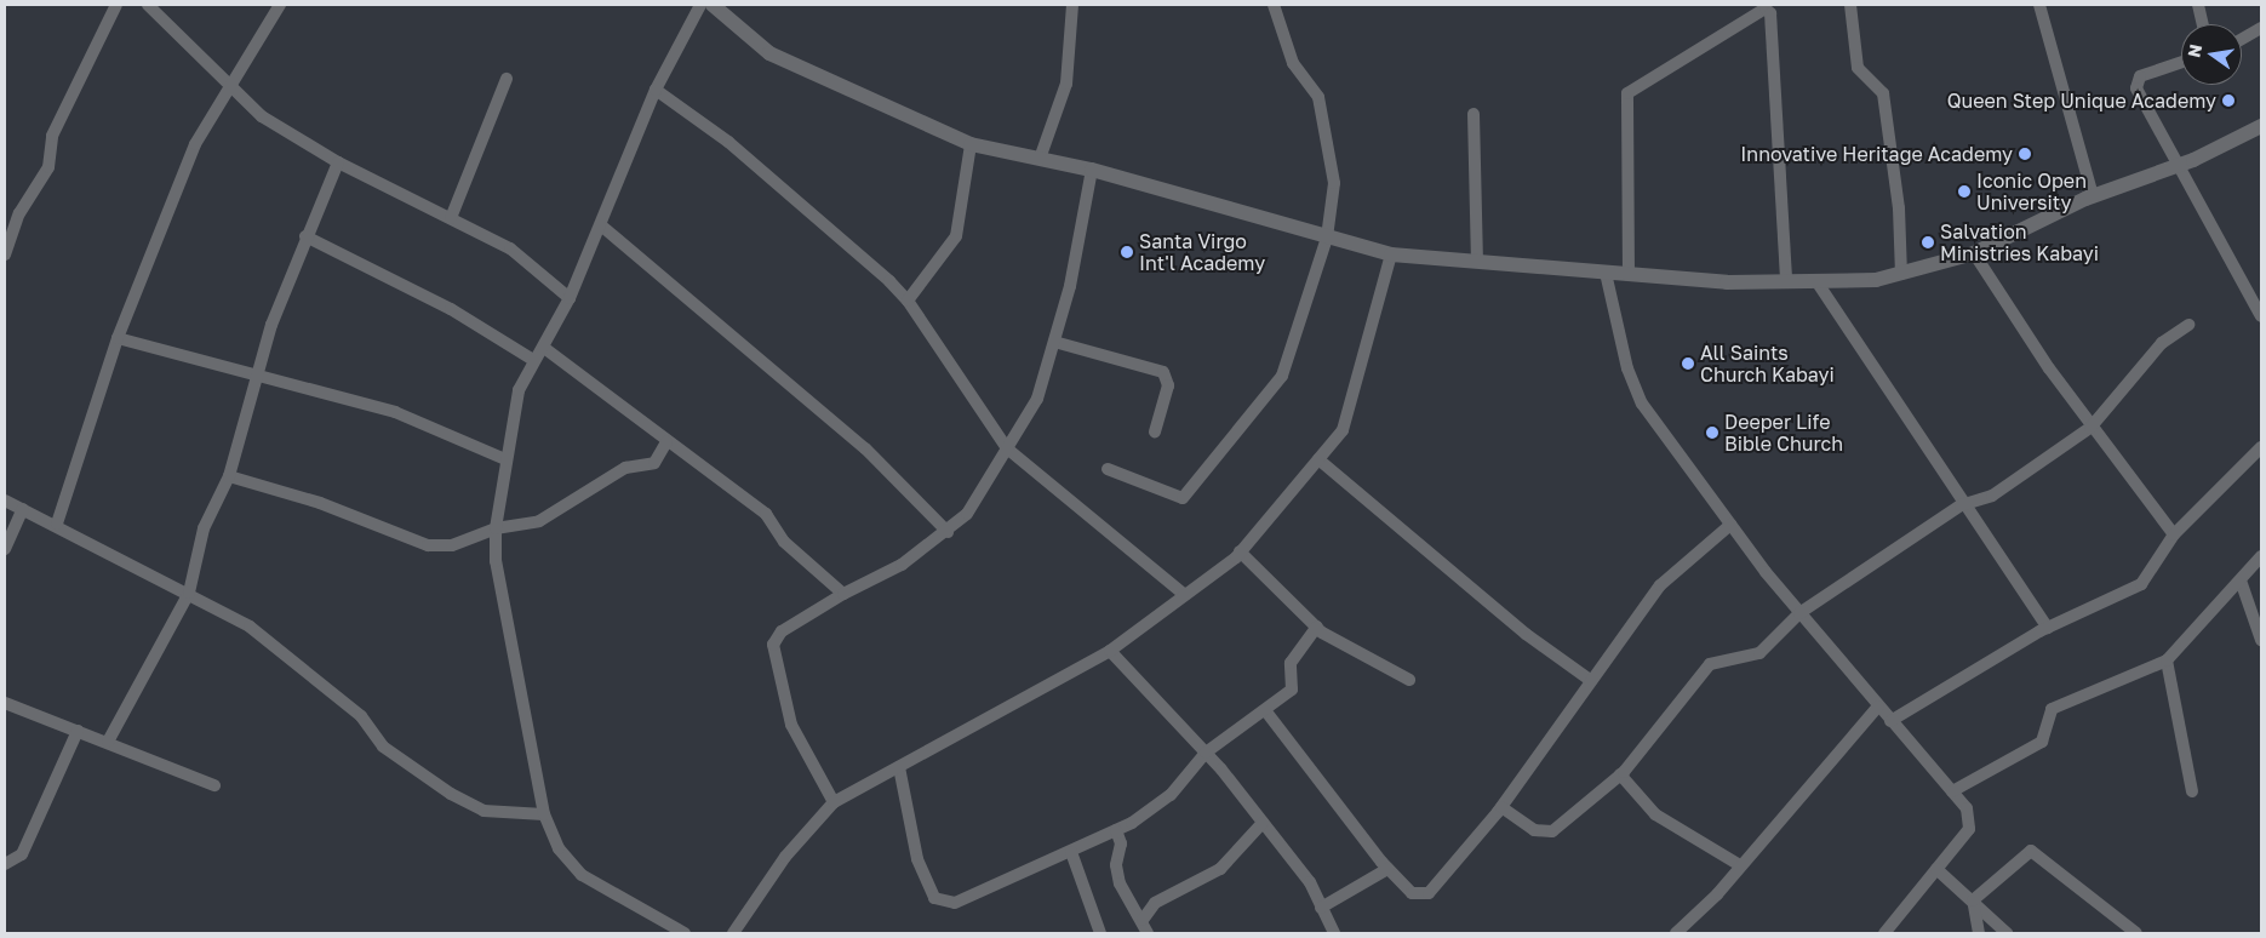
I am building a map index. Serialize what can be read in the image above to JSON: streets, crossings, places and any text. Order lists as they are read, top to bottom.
{
  "places": [
    "Queen Step Unique Academy",
    "Innovative Heritage Academy",
    "Iconic Open University",
    "Salvation Ministries Kabayi",
    "Santa Virgo Int'l Academy",
    "All Saints Church Kabayi",
    "Deeper Life Bible Church"
  ],
  "north": "left"
}
